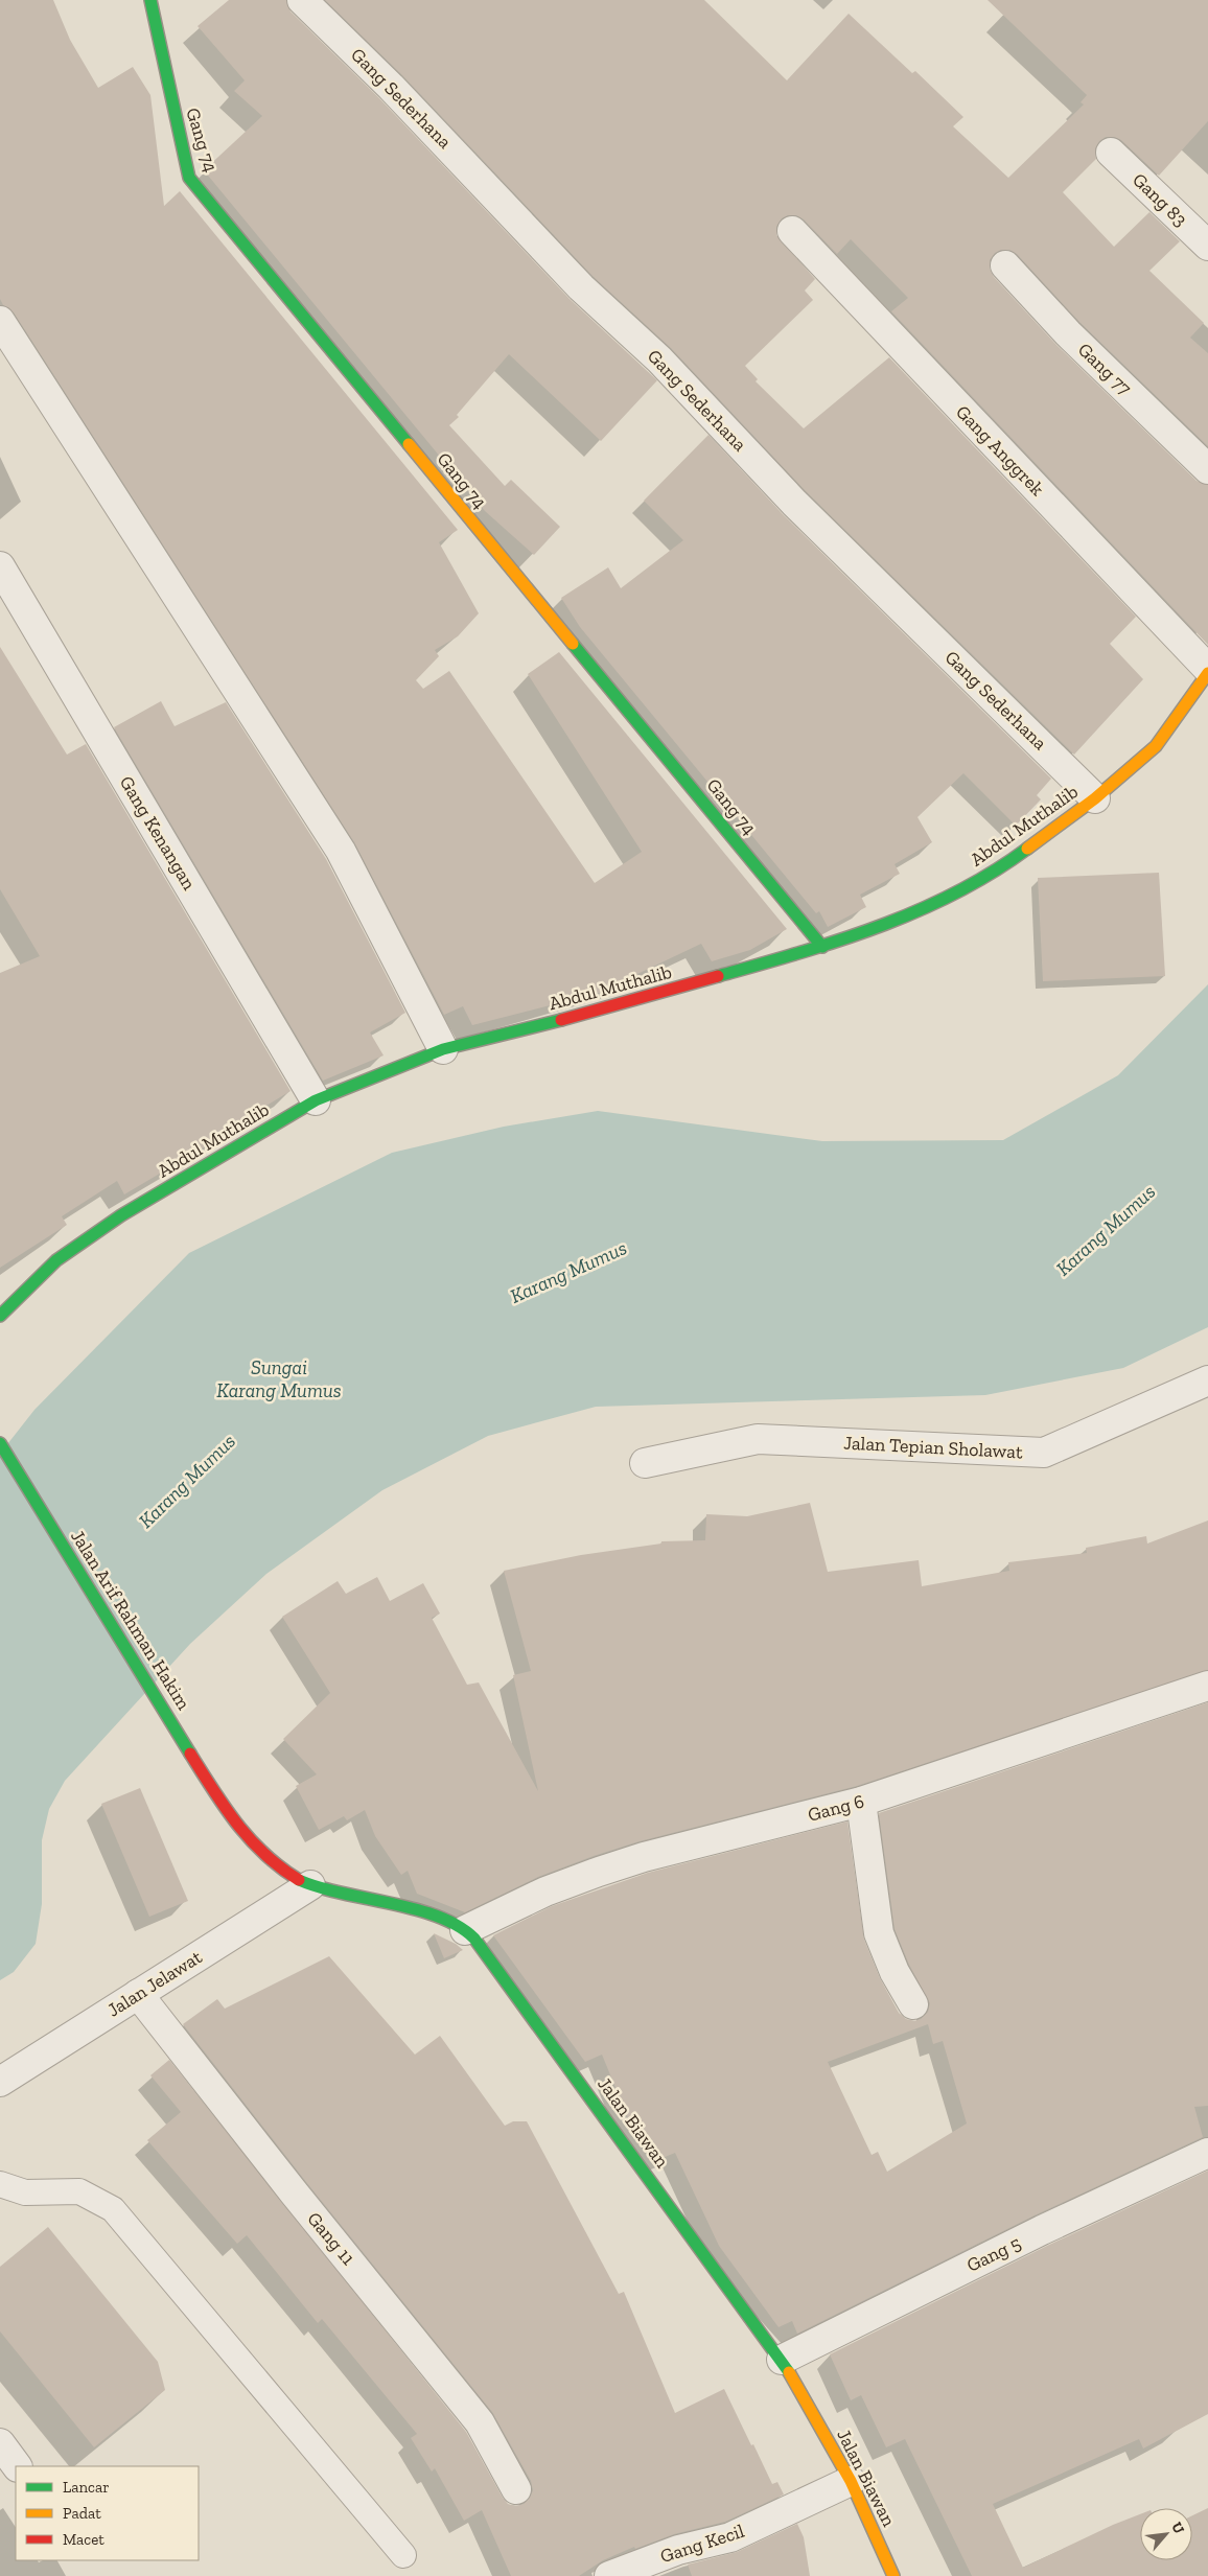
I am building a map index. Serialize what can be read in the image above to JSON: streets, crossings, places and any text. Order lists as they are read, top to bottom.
{
  "streets": {
    "street": [
      "Gang Sederhana",
      "Gang 74",
      "Gang 83",
      "Gang 77",
      "Gang Anggrek",
      "Abdul Muthalib",
      "Gang Kenangan",
      "Jalan Tepian Sholawat",
      "Jalan Arif Rahman Hakim",
      "Gang 6",
      "Jalan Jelawat",
      "Jalan Biawan",
      "Gang 11",
      "Gang 5",
      "Gang Kecil"
    ]
  },
  "crossings": [
    ["Gang Sederhana", "Abdul Muthalib"],
    ["Gang 74", "Abdul Muthalib"],
    ["Abdul Muthalib", "Gang Kenangan"],
    ["Jalan Arif Rahman Hakim", "Jalan Biawan"],
    ["Gang 6", "Jalan Biawan"],
    ["Jalan Jelawat", "Jalan Biawan"],
    ["Jalan Jelawat", "Gang 11"],
    ["Jalan Biawan", "Gang 5"],
    ["Jalan Biawan", "Gang Kecil"]
  ],
  "water": ["Karang Mumus", "Sungai Karang Mumus"],
  "legend": ["Lancar", "Padat", "Macet"],
  "north": "top right"
}
